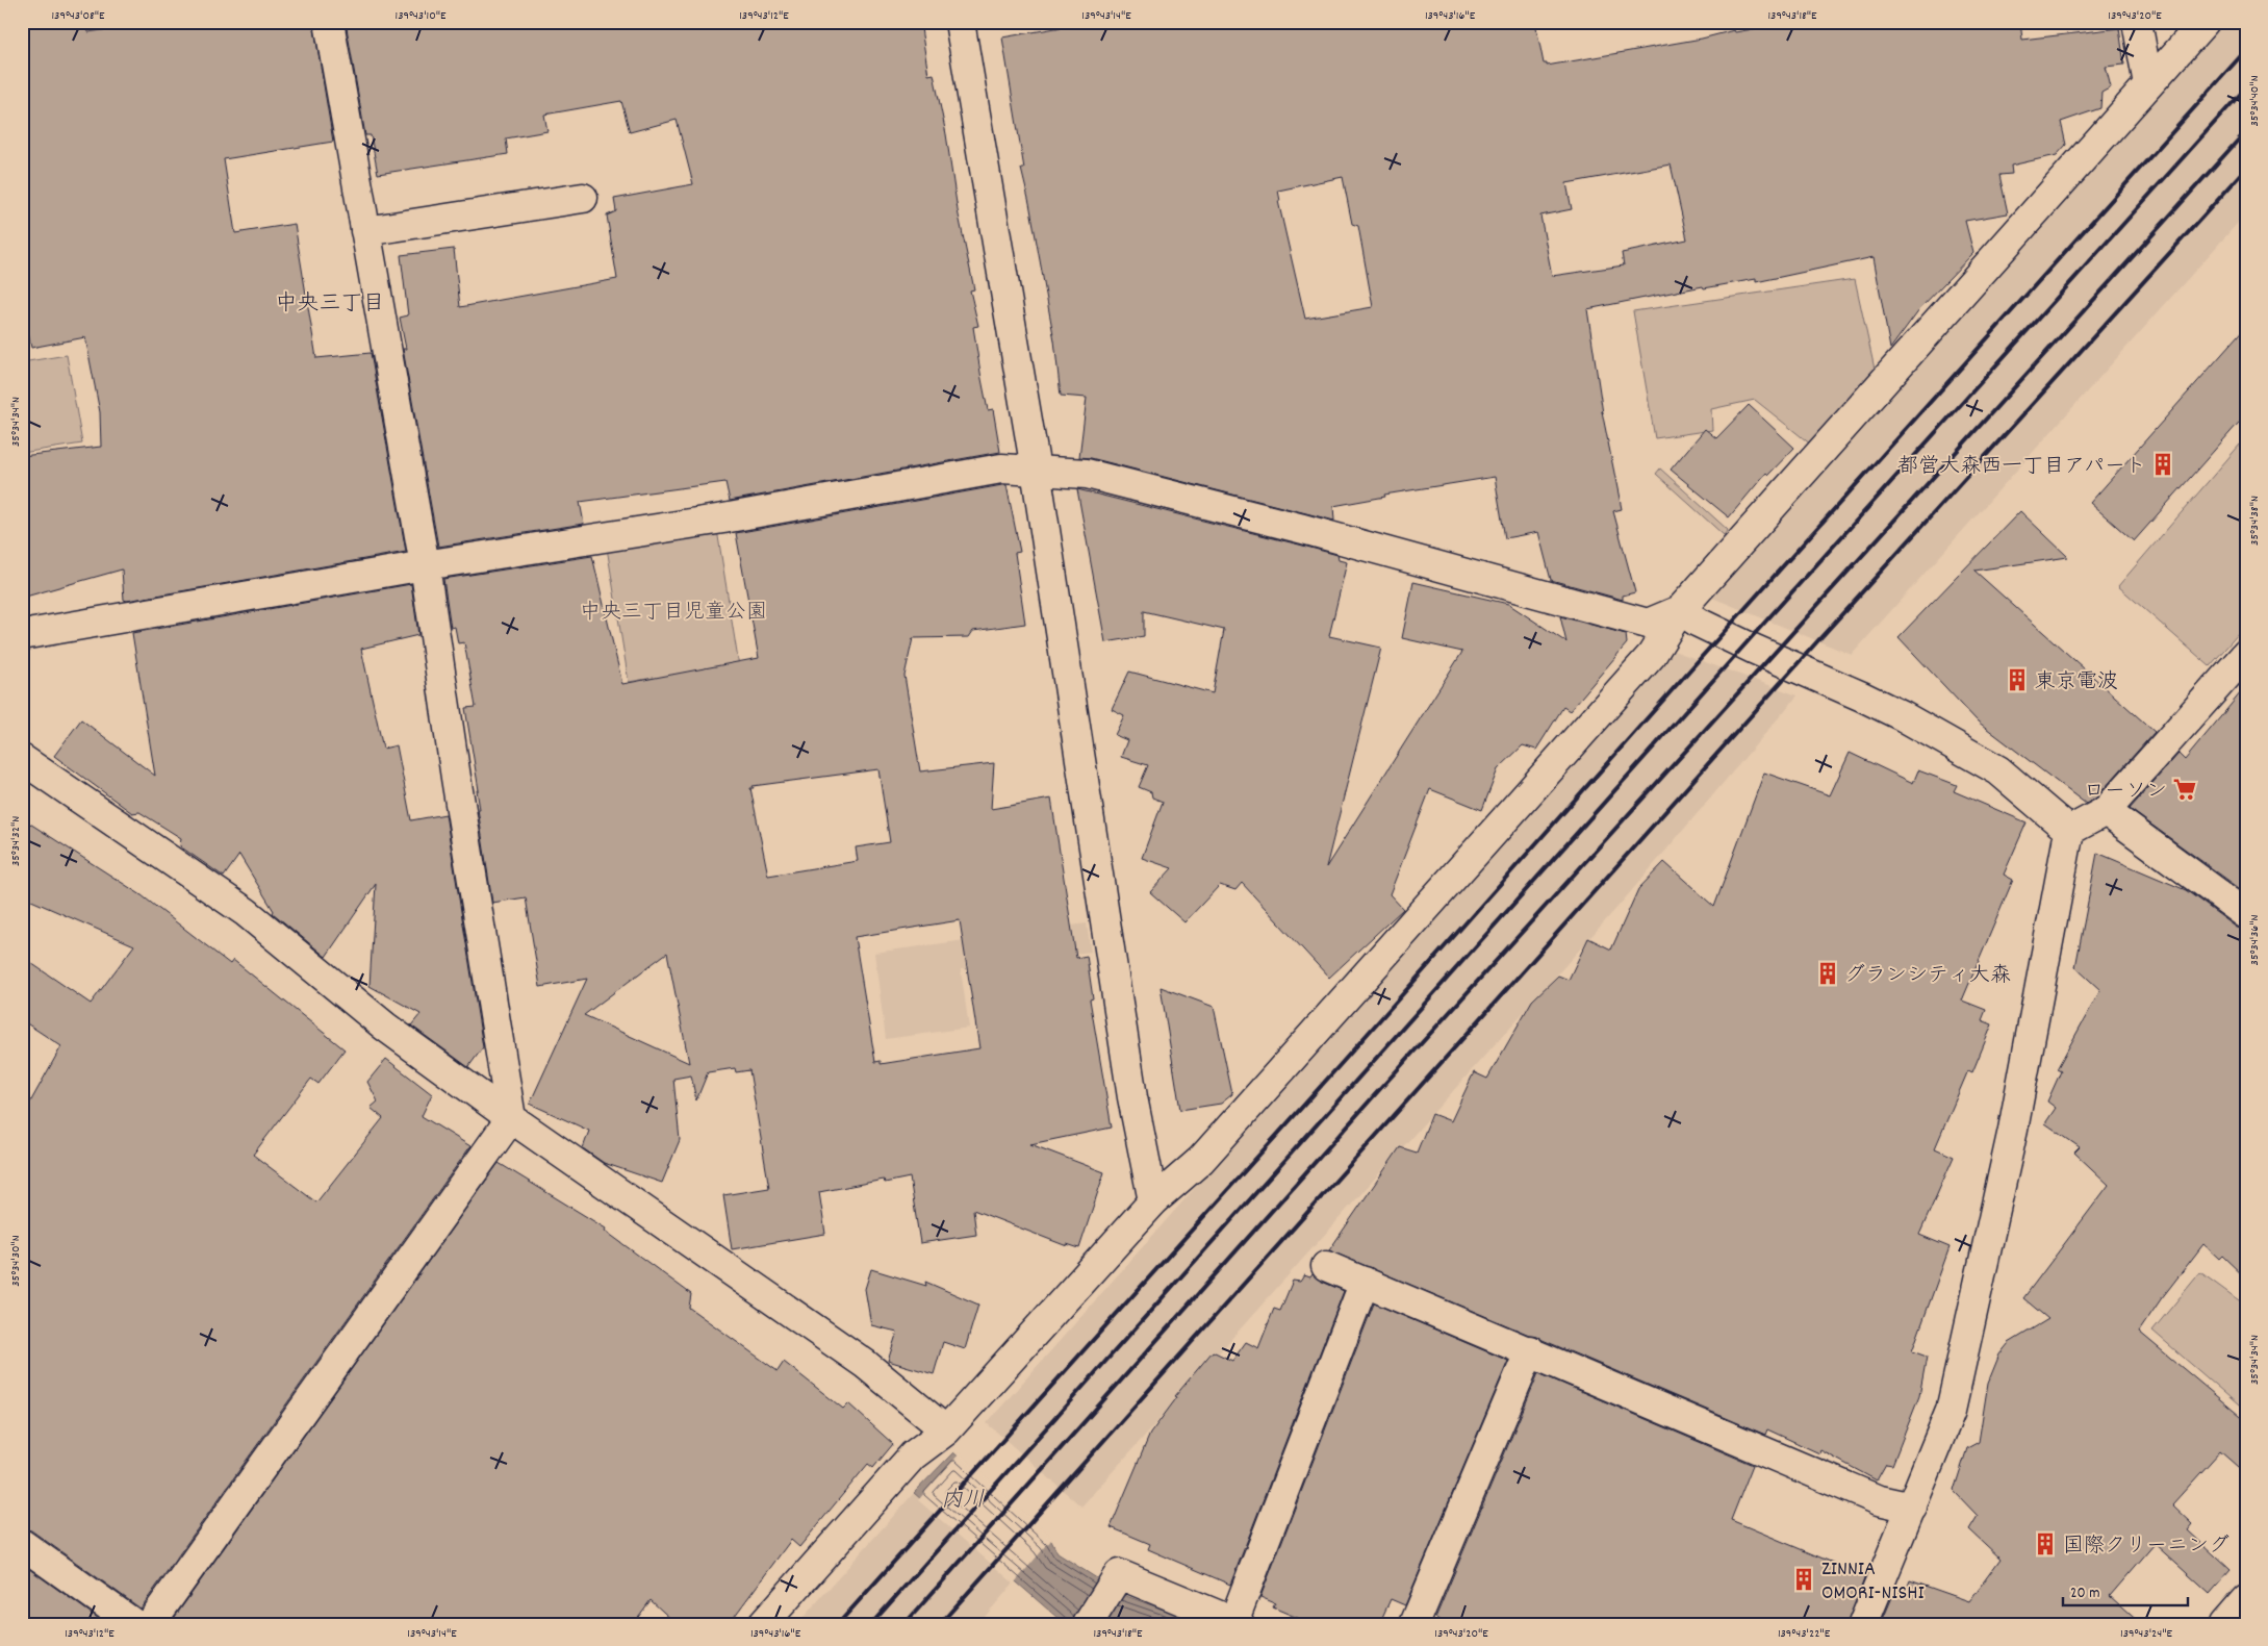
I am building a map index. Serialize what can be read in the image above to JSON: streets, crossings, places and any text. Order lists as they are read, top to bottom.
{
  "districts": ["中央三丁目"],
  "water": ["内川"],
  "parks": ["中央三丁目児童公園"],
  "places": {
    "building": [
      "都営大森西一丁目アパート",
      "東京電波",
      "グランシティ大森",
      "国際クリーニング",
      "ZINNIA OMORI-NISHI"
    ],
    "supermarket": ["ローソン"]
  },
  "scale_bar": "20 m",
  "coordinates": [
    "139°43'08\"E",
    "139°43'10\"E",
    "139°43'12\"E",
    "139°43'14\"E",
    "139°43'16\"E",
    "139°43'18\"E",
    "139°43'20\"E",
    "35°34'40\"N",
    "35°34'34\"N",
    "35°34'38\"N",
    "35°34'32\"N",
    "35°34'36\"N",
    "35°34'30\"N",
    "139°43'22\"E",
    "139°43'24\"E"
  ]
}
